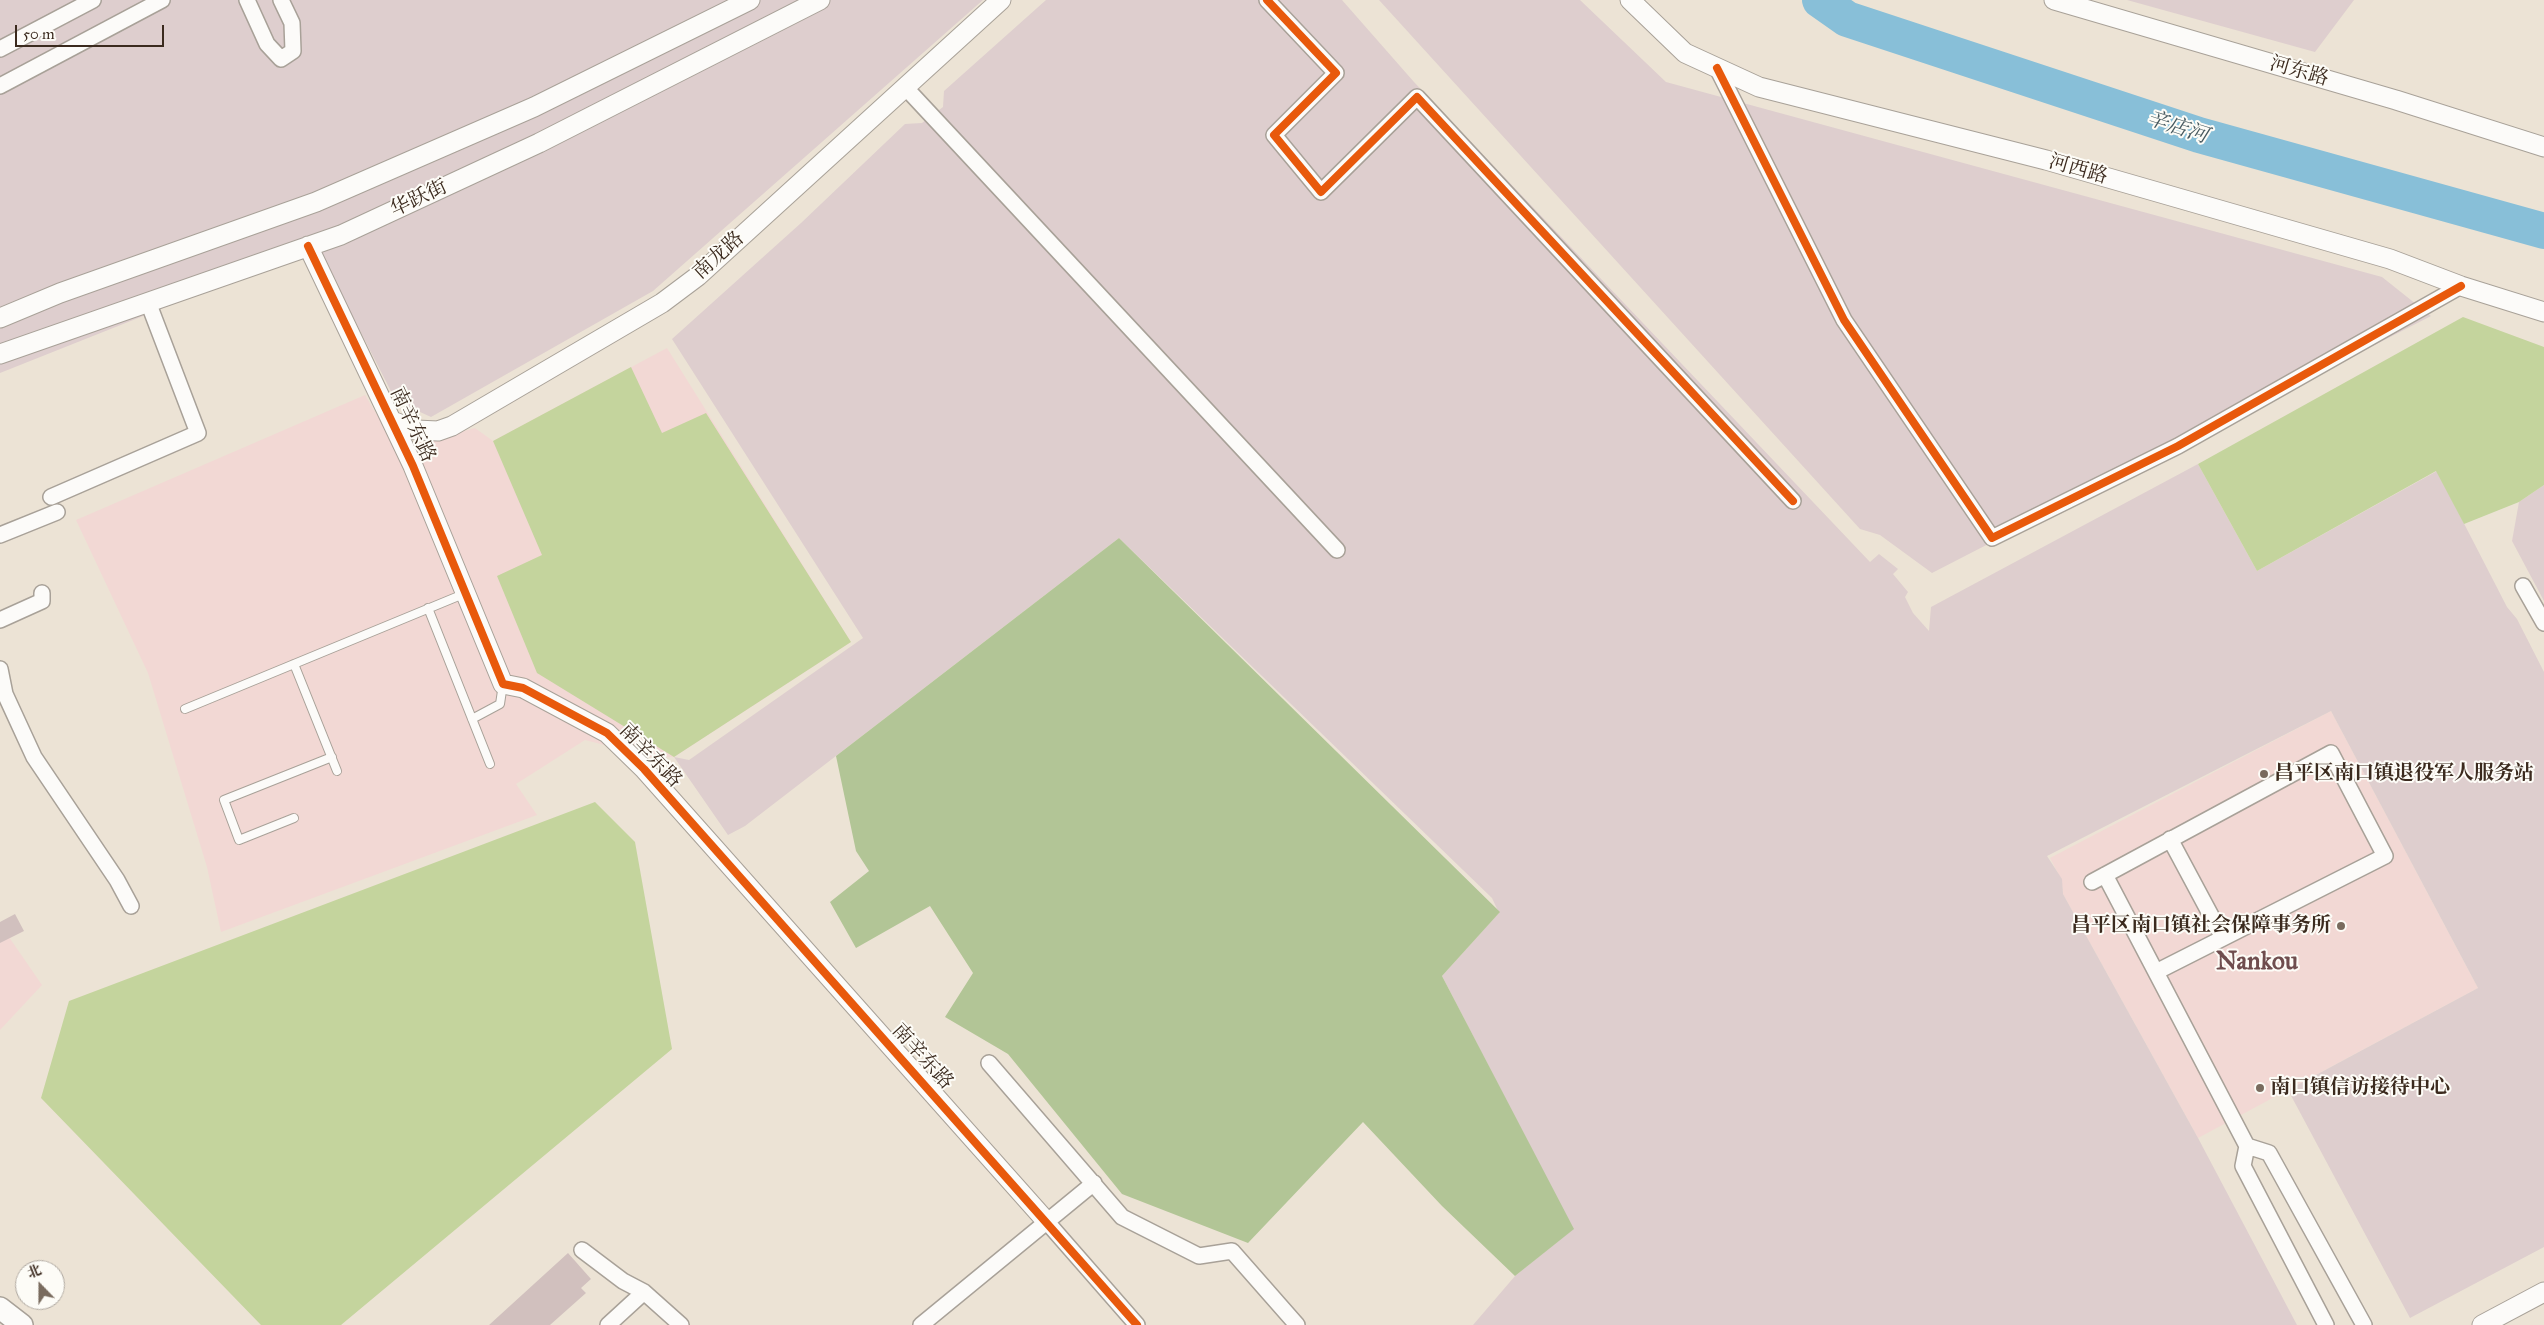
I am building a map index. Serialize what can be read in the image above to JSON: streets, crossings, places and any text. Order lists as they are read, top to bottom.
{
  "streets": {
    "street": [
      "河东路",
      "河西路",
      "华跃街",
      "南龙路",
      "南辛东路"
    ]
  },
  "crossings": [
    ["华跃街", "南辛东路"],
    ["南龙路", "南辛东路"]
  ],
  "districts": ["Nankou"],
  "water": ["辛店河"],
  "places": ["昌平区南口镇退役军人服务站", "昌平区南口镇社会保障事务所", "南口镇信访接待中心"],
  "scale_bar": "50 m",
  "north": "top"
}
